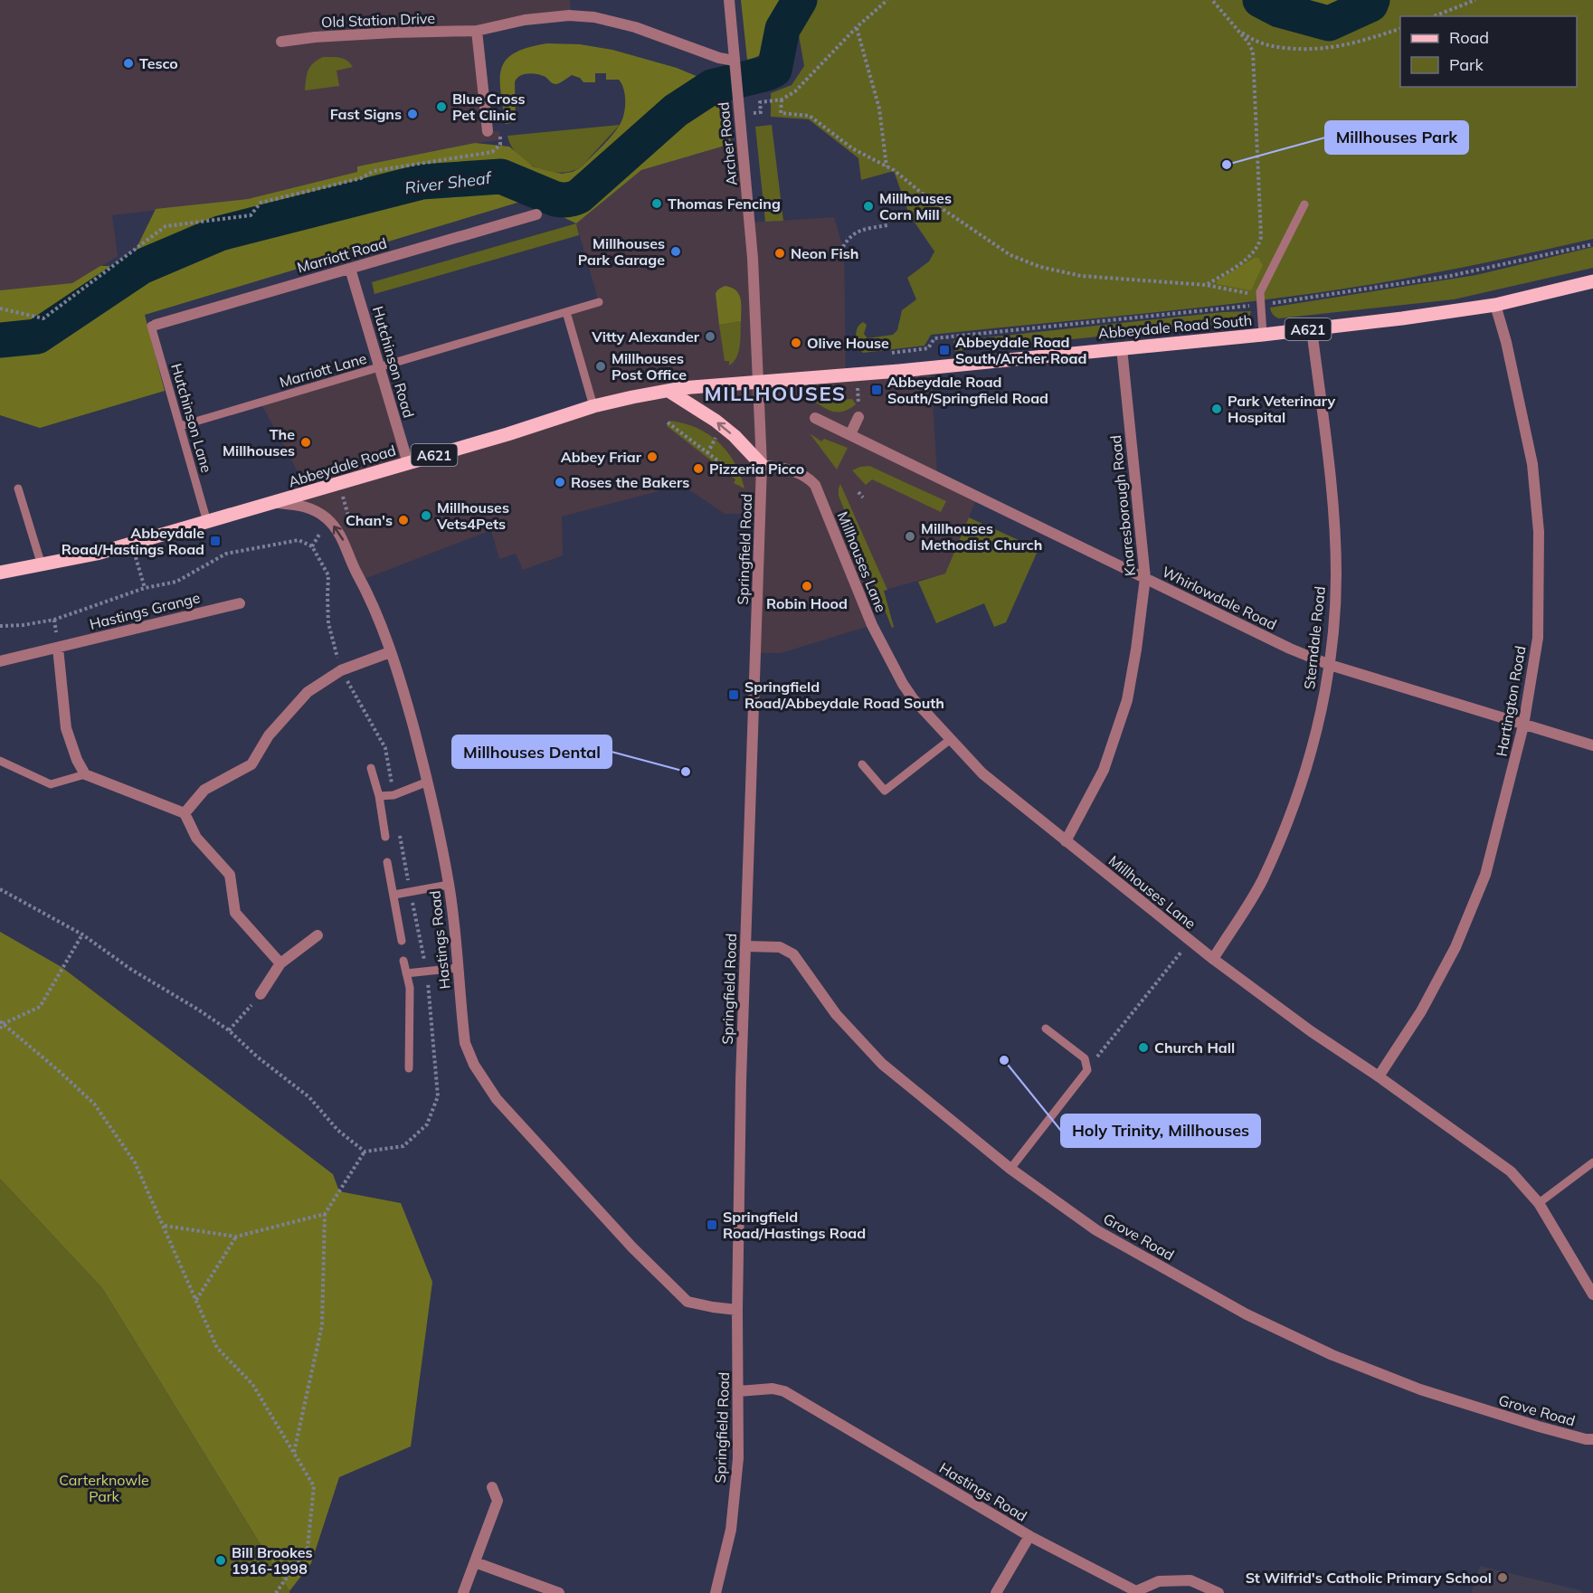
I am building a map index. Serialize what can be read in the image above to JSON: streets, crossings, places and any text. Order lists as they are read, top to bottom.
{
  "streets": {
    "main road": ["Abbeydale Road South", "A621", "Abbeydale Road"],
    "street": [
      "Old Station Drive",
      "Archer Road",
      "Marriott Road",
      "Hutchinson Road",
      "Knaresborough Road",
      "Springfield Road",
      "Millhouses Lane",
      "Whirlowdale Road",
      "Hastings Grange",
      "Sterndale Road",
      "Hartington Road",
      "Hastings Road",
      "Grove Road"
    ],
    "lane": ["Marriott Lane", "Hutchinson Lane"]
  },
  "crossings": [
    ["Old Station Drive", "Archer Road"],
    ["Archer Road", "Abbeydale Road South"],
    ["Archer Road", "Abbeydale Road"],
    ["Archer Road", "Springfield Road"],
    ["Marriott Road", "Hutchinson Road"],
    ["Marriott Road", "Hutchinson Lane"],
    ["Abbeydale Road South", "Abbeydale Road"],
    ["Abbeydale Road South", "Knaresborough Road"],
    ["Abbeydale Road South", "Springfield Road"],
    ["Abbeydale Road South", "Sterndale Road"],
    ["Abbeydale Road South", "Hartington Road"],
    ["Hutchinson Road", "Marriott Lane"],
    ["Hutchinson Road", "Abbeydale Road"],
    ["Marriott Lane", "Hutchinson Lane"],
    ["Hutchinson Lane", "Abbeydale Road"],
    ["Abbeydale Road", "Springfield Road"],
    ["Abbeydale Road", "Hastings Road"],
    ["Knaresborough Road", "Millhouses Lane"],
    ["Knaresborough Road", "Whirlowdale Road"],
    ["Springfield Road", "Millhouses Lane"],
    ["Springfield Road", "Hastings Road"],
    ["Springfield Road", "Grove Road"],
    ["Millhouses Lane", "Sterndale Road"],
    ["Millhouses Lane", "Hartington Road"],
    ["Whirlowdale Road", "Sterndale Road"],
    ["Whirlowdale Road", "Hartington Road"]
  ],
  "districts": ["MILLHOUSES"],
  "water": ["River Sheaf"],
  "parks": ["Carterknowle Park"],
  "places": {
    "other": [
      "Tesco",
      "Blue Cross Pet Clinic",
      "Fast Signs",
      "Millhouses Park",
      "Thomas Fencing",
      "Millhouses Corn Mill",
      "Millhouses Park Garage",
      "Neon Fish",
      "Vitty Alexander",
      "Olive House",
      "Millhouses Post Office",
      "Park Veterinary Hospital",
      "The Millhouses",
      "Abbey Friar",
      "Pizzeria Picco",
      "Roses the Bakers",
      "Millhouses Vets4Pets",
      "Chan's",
      "Millhouses Methodist Church",
      "Robin Hood",
      "Millhouses Dental",
      "Church Hall",
      "Holy Trinity, Millhouses",
      "Bill Brookes 1916-1998",
      "St Wilfrid's Catholic Primary School"
    ],
    "transit": [
      "Abbeydale Road South/Archer Road",
      "Abbeydale Road South/Springfield Road",
      "Abbeydale Road/Hastings Road",
      "Springfield Road/Abbeydale Road South",
      "Springfield Road/Hastings Road"
    ]
  },
  "legend": ["Road", "Park"]
}
